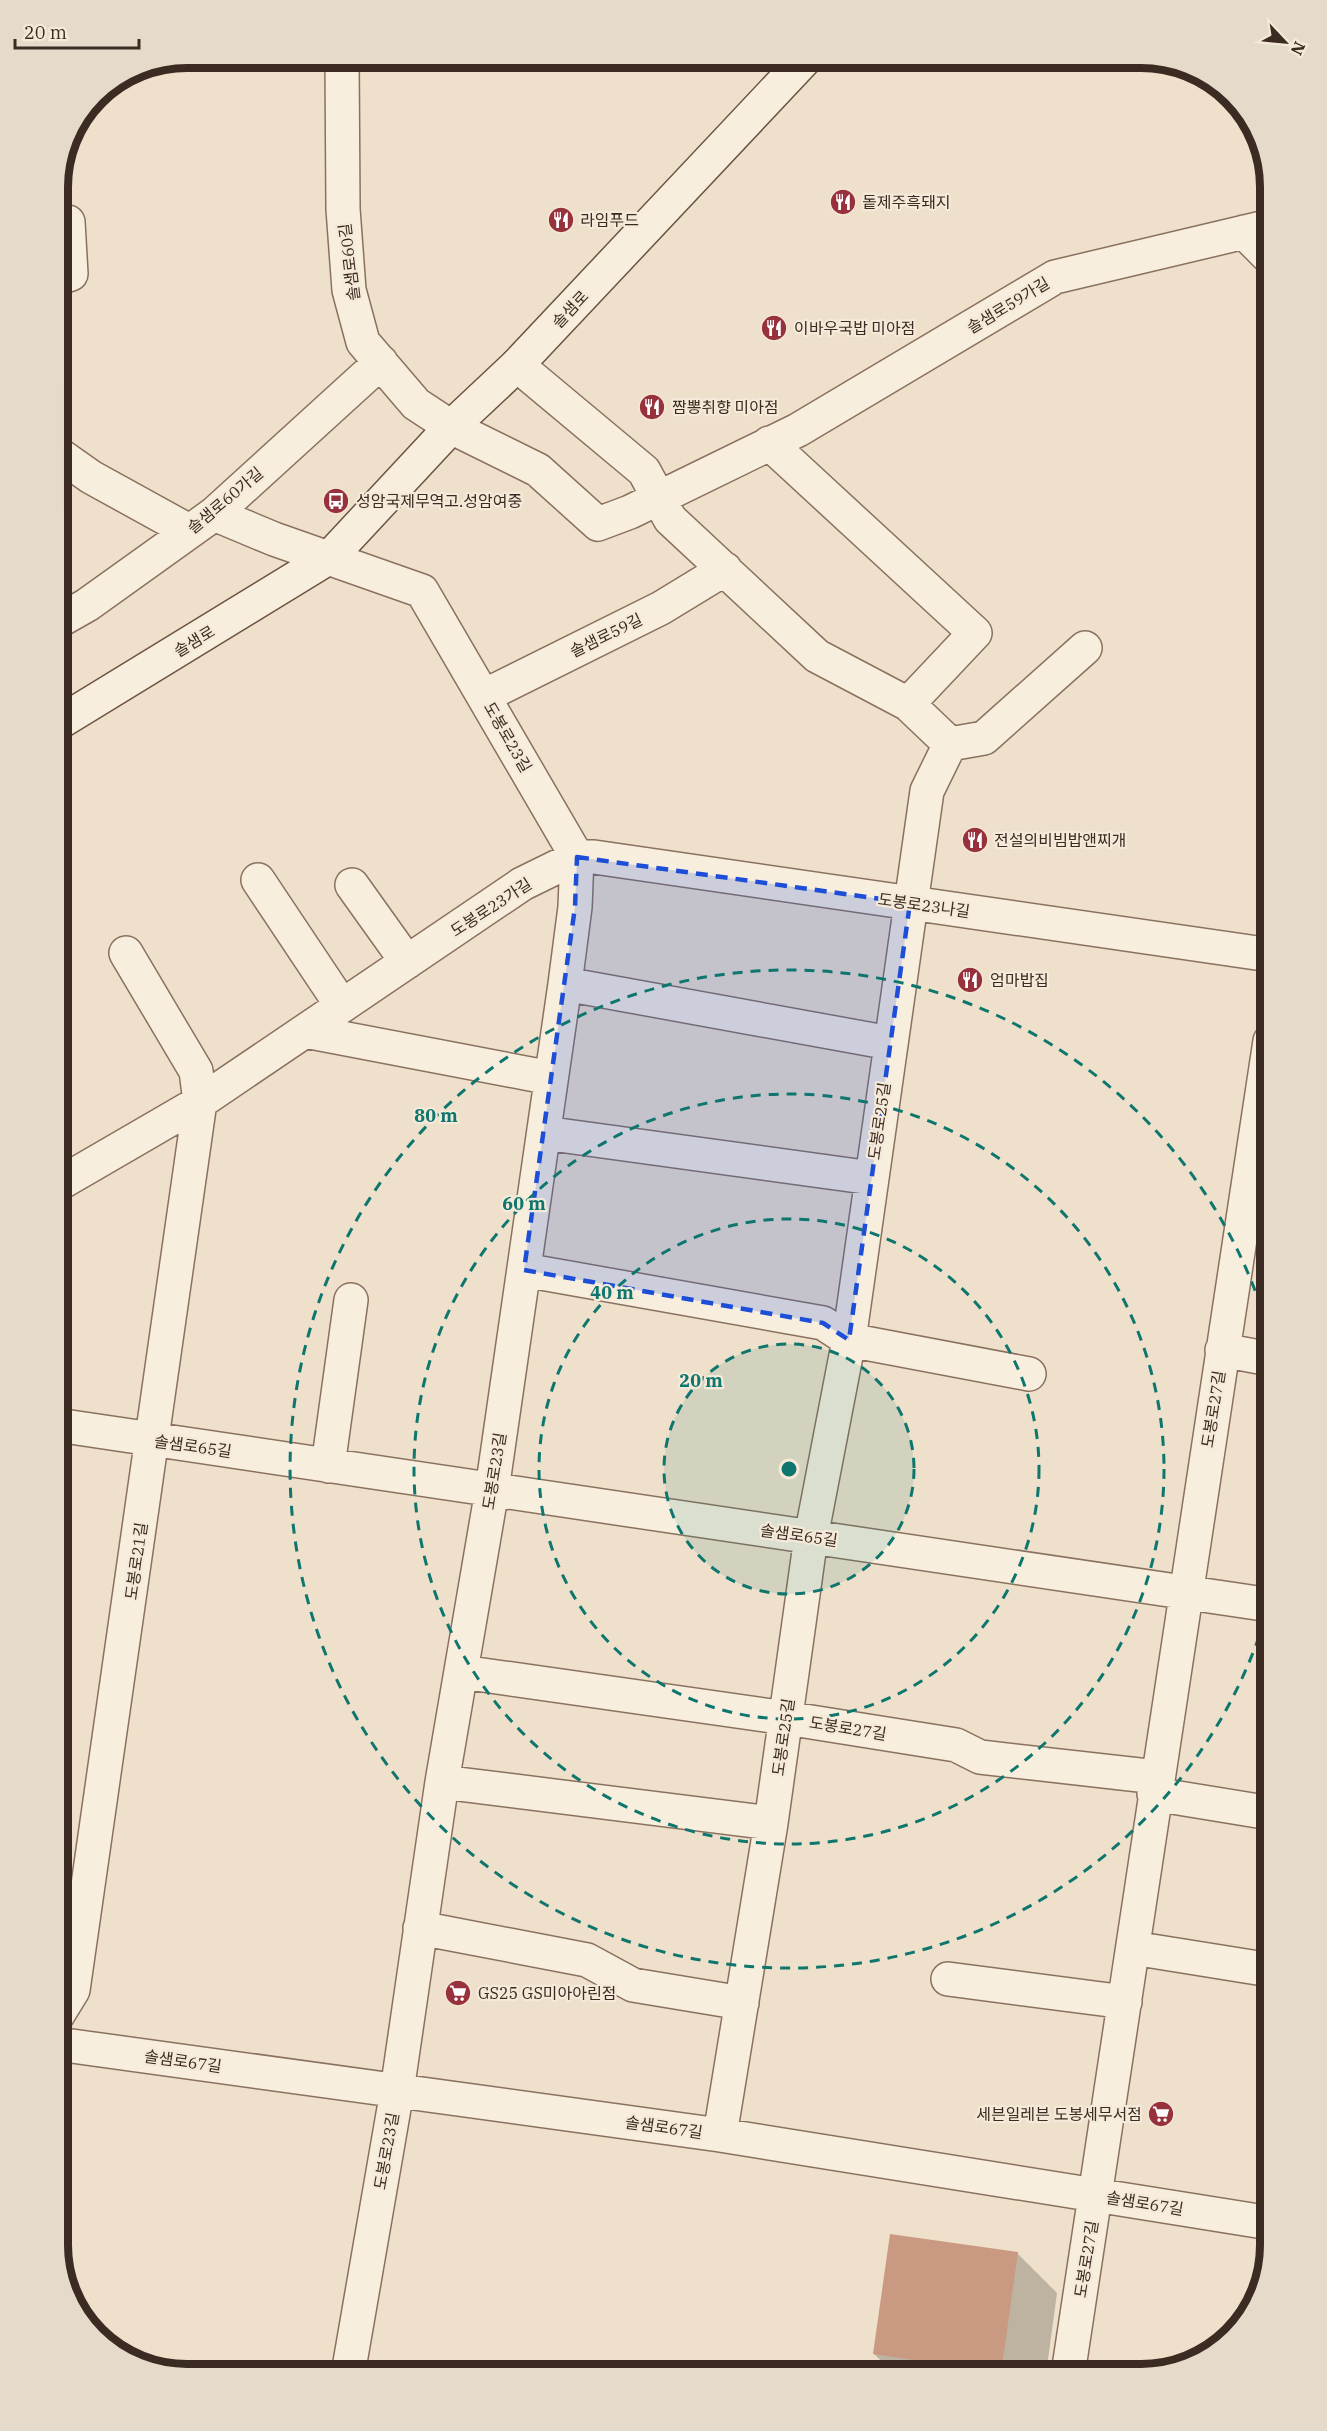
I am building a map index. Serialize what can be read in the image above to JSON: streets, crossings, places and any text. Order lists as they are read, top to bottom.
{
  "streets": {
    "street": [
      "솔샘로60길",
      "솔샘로59가길",
      "솔샘로",
      "솔샘로60가길",
      "솔샘로59길",
      "도봉로23길",
      "도봉로23나길",
      "도봉로23가길",
      "도봉로25길",
      "도봉로27길",
      "솔샘로65길",
      "도봉로21길",
      "솔샘로67길"
    ]
  },
  "crossings": [
    ["솔샘로60길", "솔샘로"],
    ["솔샘로60길", "솔샘로60가길"],
    ["솔샘로", "도봉로23길"],
    ["솔샘로59길", "도봉로23길"],
    ["도봉로23길", "도봉로23나길"],
    ["도봉로23길", "도봉로23가길"],
    ["도봉로23길", "솔샘로65길"],
    ["도봉로23길", "솔샘로67길"],
    ["도봉로23나길", "도봉로23가길"],
    ["도봉로23나길", "도봉로25길"],
    ["도봉로23가길", "도봉로21길"],
    ["도봉로25길", "도봉로27길"],
    ["도봉로25길", "솔샘로65길"],
    ["도봉로25길", "솔샘로67길"],
    ["도봉로27길", "솔샘로65길"],
    ["도봉로27길", "솔샘로67길"],
    ["솔샘로65길", "도봉로21길"]
  ],
  "places": {
    "restaurant": [
      "돝제주흑돼지",
      "라임푸드",
      "이바우국밥 미아점",
      "짬뽕취향 미아점",
      "전설의비빔밥앤찌개",
      "엄마밥집"
    ],
    "bus stop": ["성암국제무역고.성암여중"],
    "supermarket": ["GS25 GS미아아린점", "세븐일레븐 도봉세무서점"]
  },
  "scale_bar": "20 m",
  "north": "bottom right",
  "rings": [
    "80 m",
    "60 m",
    "40 m",
    "20 m"
  ]
}
